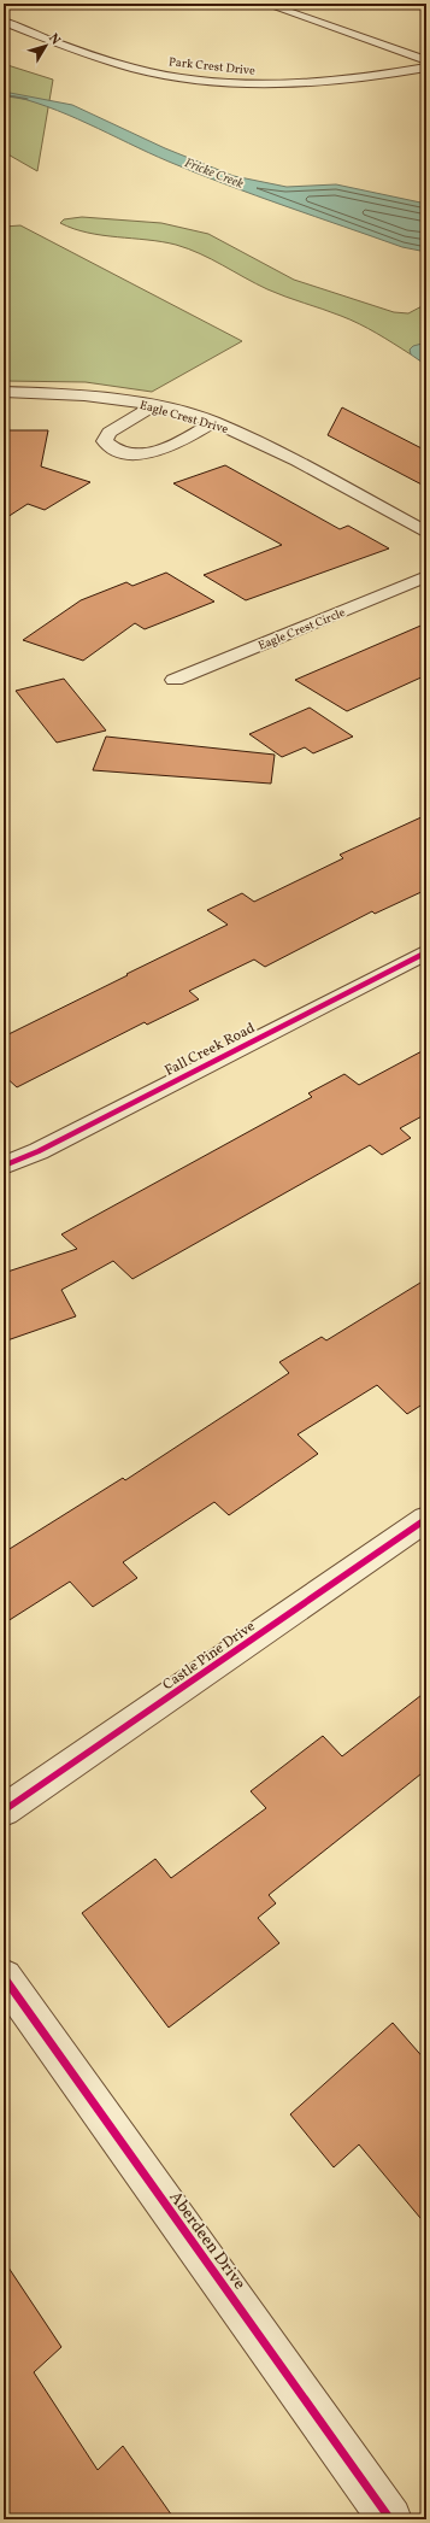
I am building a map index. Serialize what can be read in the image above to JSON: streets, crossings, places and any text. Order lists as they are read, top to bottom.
{
  "streets": {
    "street": [
      "Park Crest Drive",
      "Eagle Crest Drive",
      "Eagle Crest Circle",
      "Fall Creek Road",
      "Castle Pine Drive",
      "Aberdeen Drive"
    ]
  },
  "water": ["Fricke Creek"],
  "north": "top right"
}
